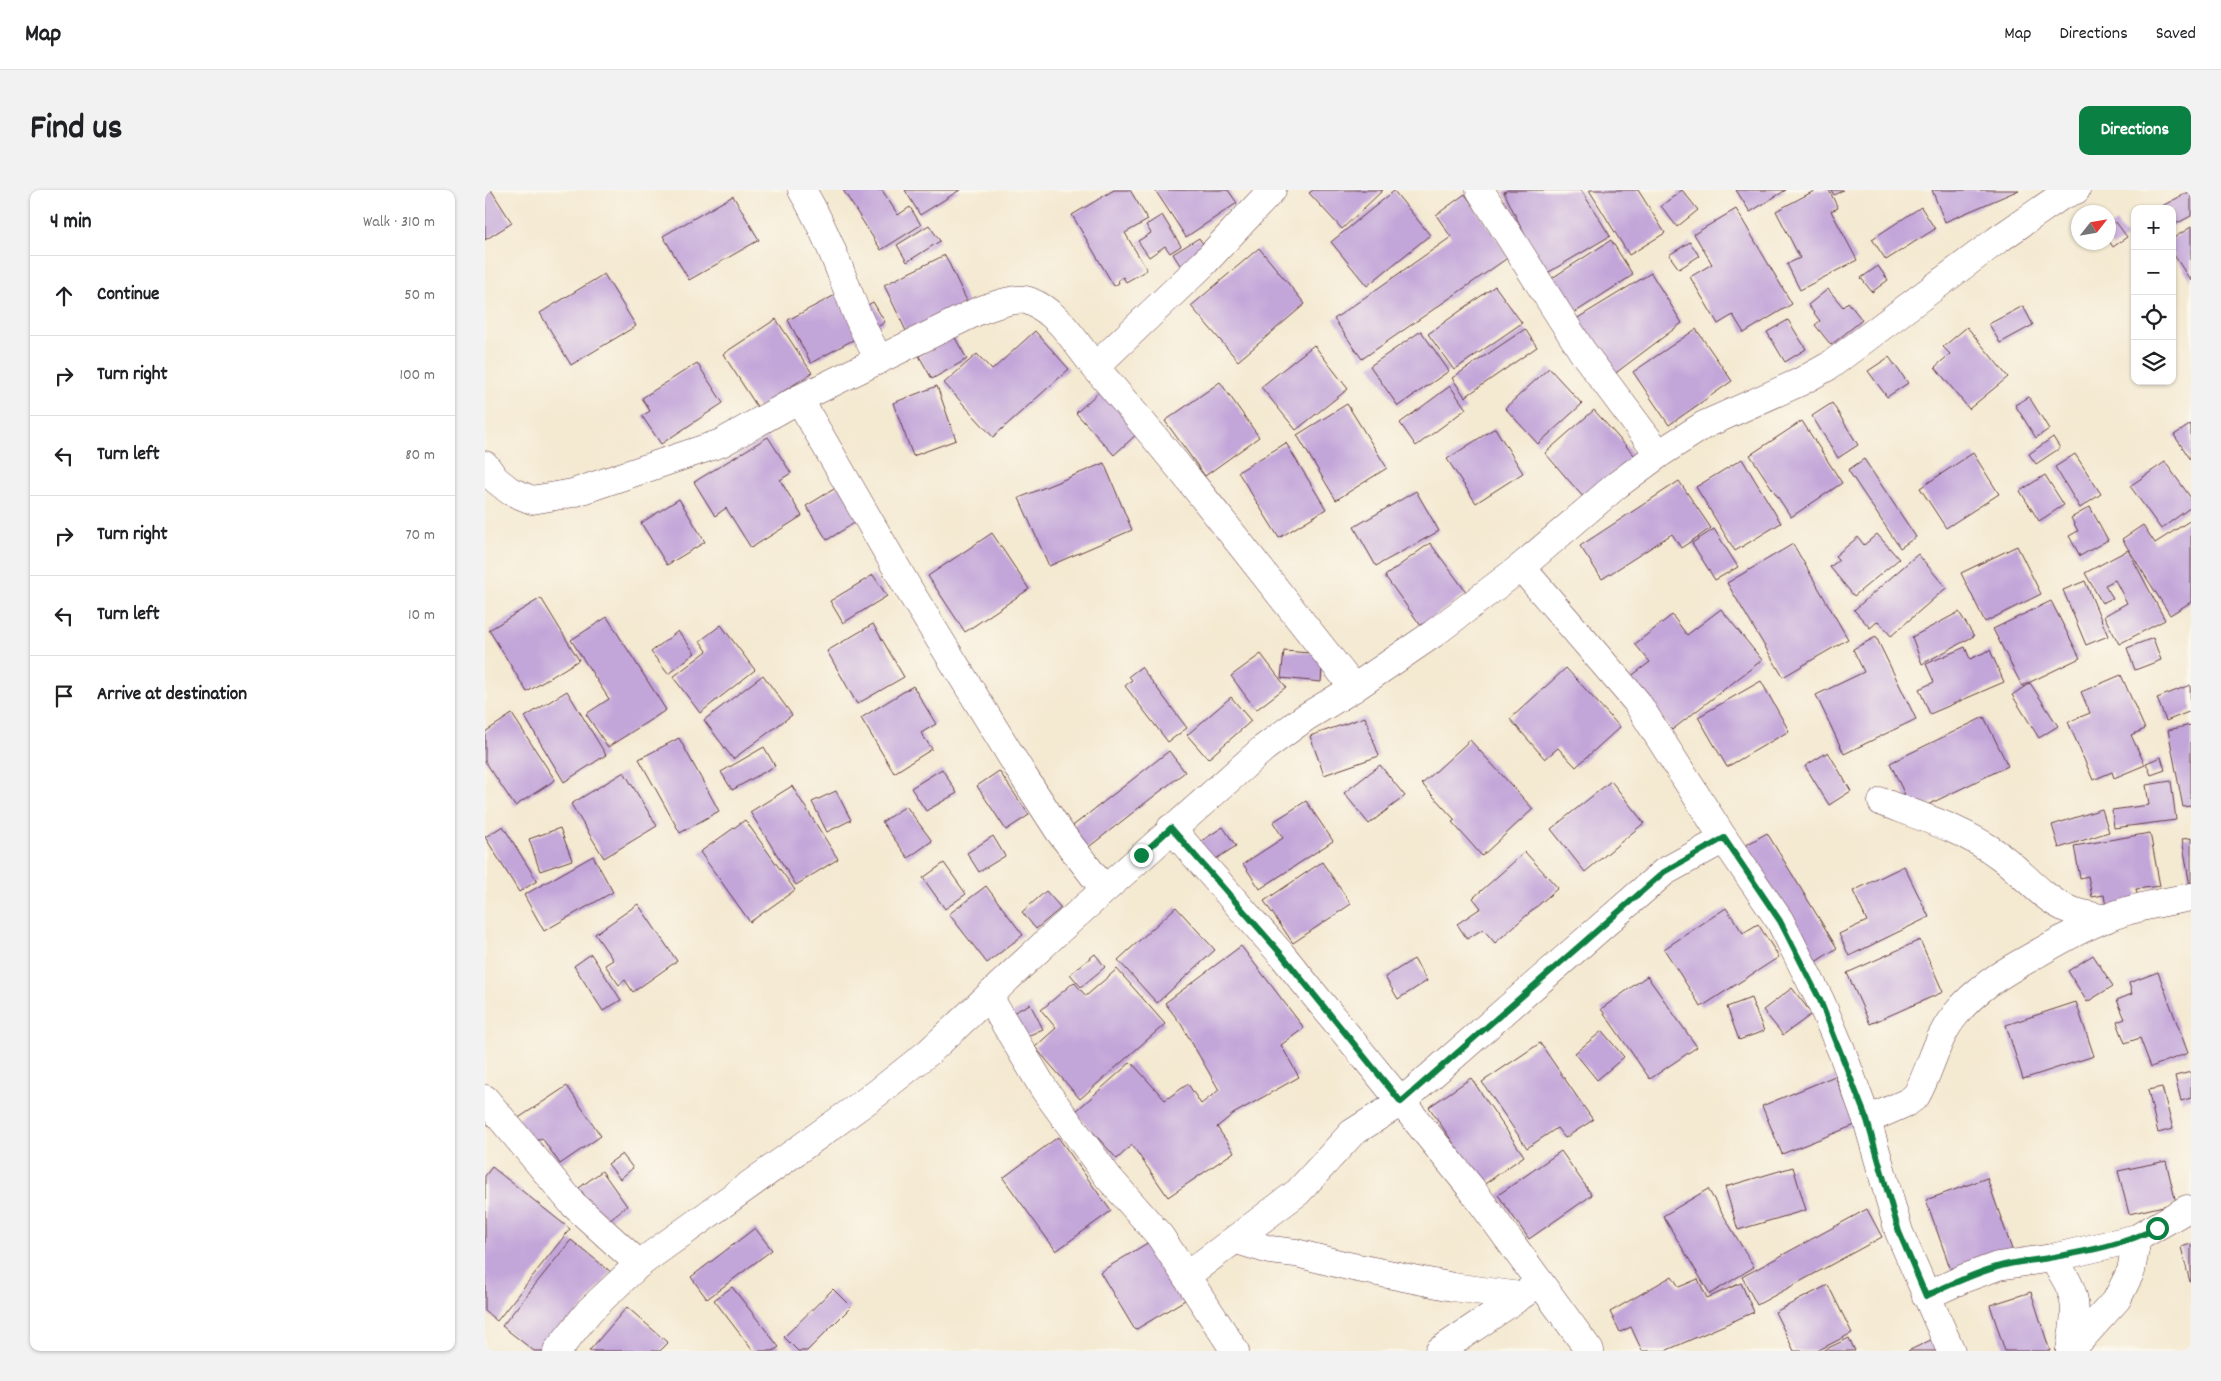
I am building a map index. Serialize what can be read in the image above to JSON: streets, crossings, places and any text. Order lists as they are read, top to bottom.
{
  "north": "top right",
  "page": {
    "header": "Map",
    "nav": ["Map", "Directions", "Saved"],
    "title": "Find us",
    "buttons": "Directions",
    "heading": ["4 min", "Walk · 310 m"],
    "map_buttons": ["+", "−"],
    "list": [
      ["Continue", "50 m"],
      ["Turn right", "100 m"],
      ["Turn left", "80 m"],
      ["Turn right", "70 m"],
      ["Turn left", "10 m"],
      "Arrive at destination"
    ]
  }
}
